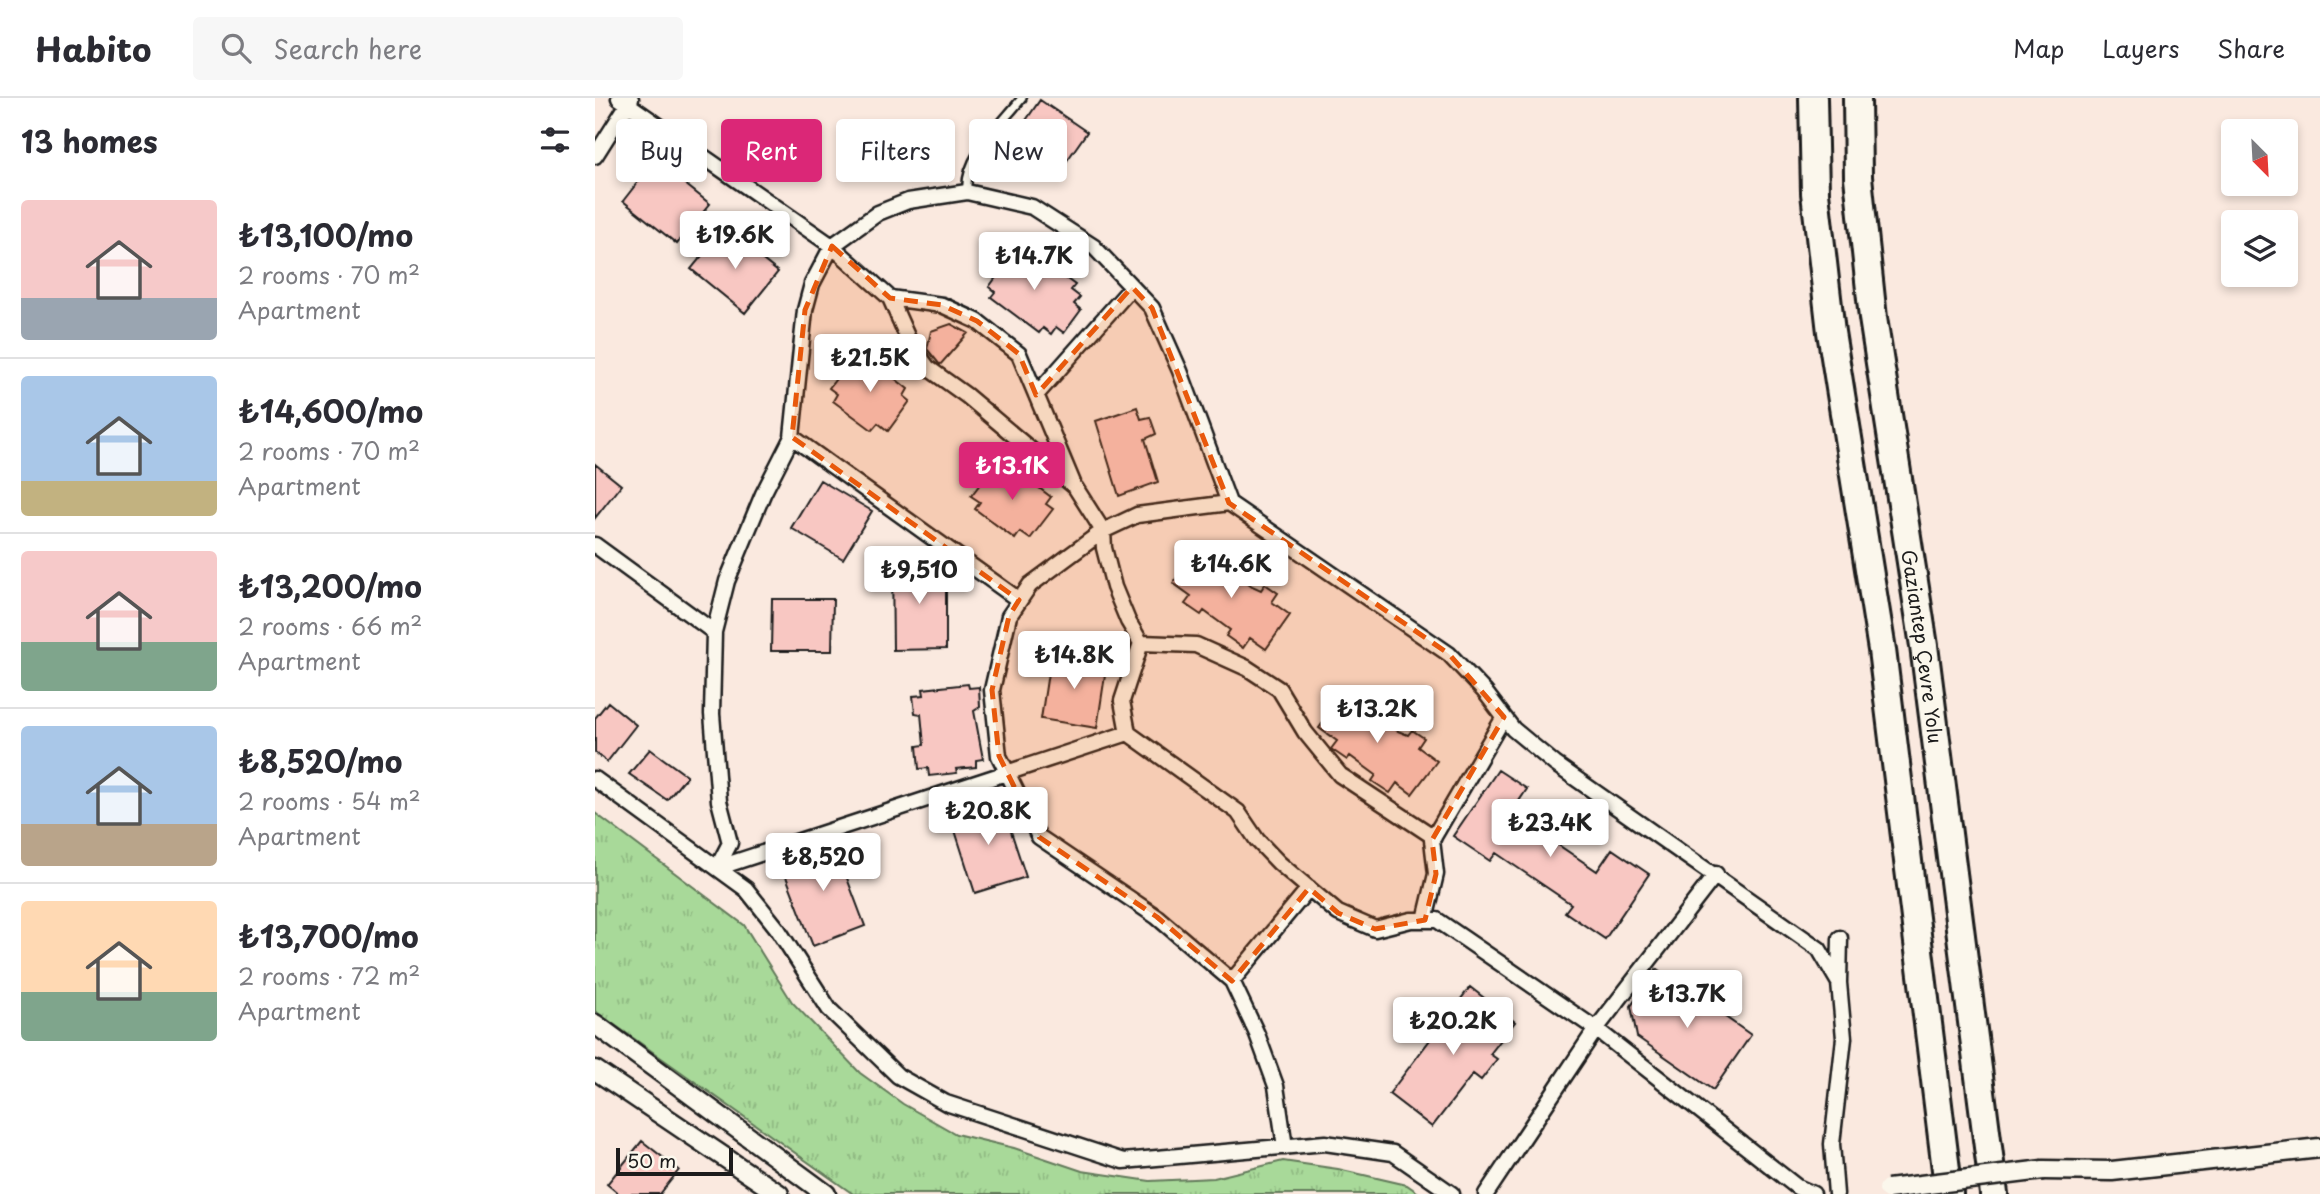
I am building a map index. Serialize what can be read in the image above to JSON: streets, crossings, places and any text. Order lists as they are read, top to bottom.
{
  "streets": {
    "highway": ["Gaziantep Çevre Yolu"]
  },
  "scale_bar": "50 m",
  "north": "bottom right",
  "page": {
    "header": "Habito",
    "search": "Search here",
    "nav": ["Map", "Layers", "Share"],
    "heading": "13 homes",
    "chip": [
      "Buy",
      "Rent",
      "Filters",
      "New"
    ],
    "list": [
      {
        "name": "₺13,100/mo",
        "note": "2 rooms · 70 m² · Apartment"
      },
      {
        "name": "₺14,600/mo",
        "note": "2 rooms · 70 m² · Apartment"
      },
      {
        "name": "₺13,200/mo",
        "note": "2 rooms · 66 m² · Apartment"
      },
      {
        "name": "₺8,520/mo",
        "note": "2 rooms · 54 m² · Apartment"
      },
      {
        "name": "₺13,700/mo",
        "note": "2 rooms · 72 m² · Apartment"
      }
    ],
    "price": [
      "₺19.6K",
      "₺14.7K",
      "₺21.5K",
      "₺13.1K",
      "₺14.6K",
      "₺9,510",
      "₺14.8K",
      "₺13.2K",
      "₺20.8K",
      "₺23.4K",
      "₺8,520",
      "₺13.7K",
      "₺20.2K"
    ],
    "scale": "50 m"
  }
}
